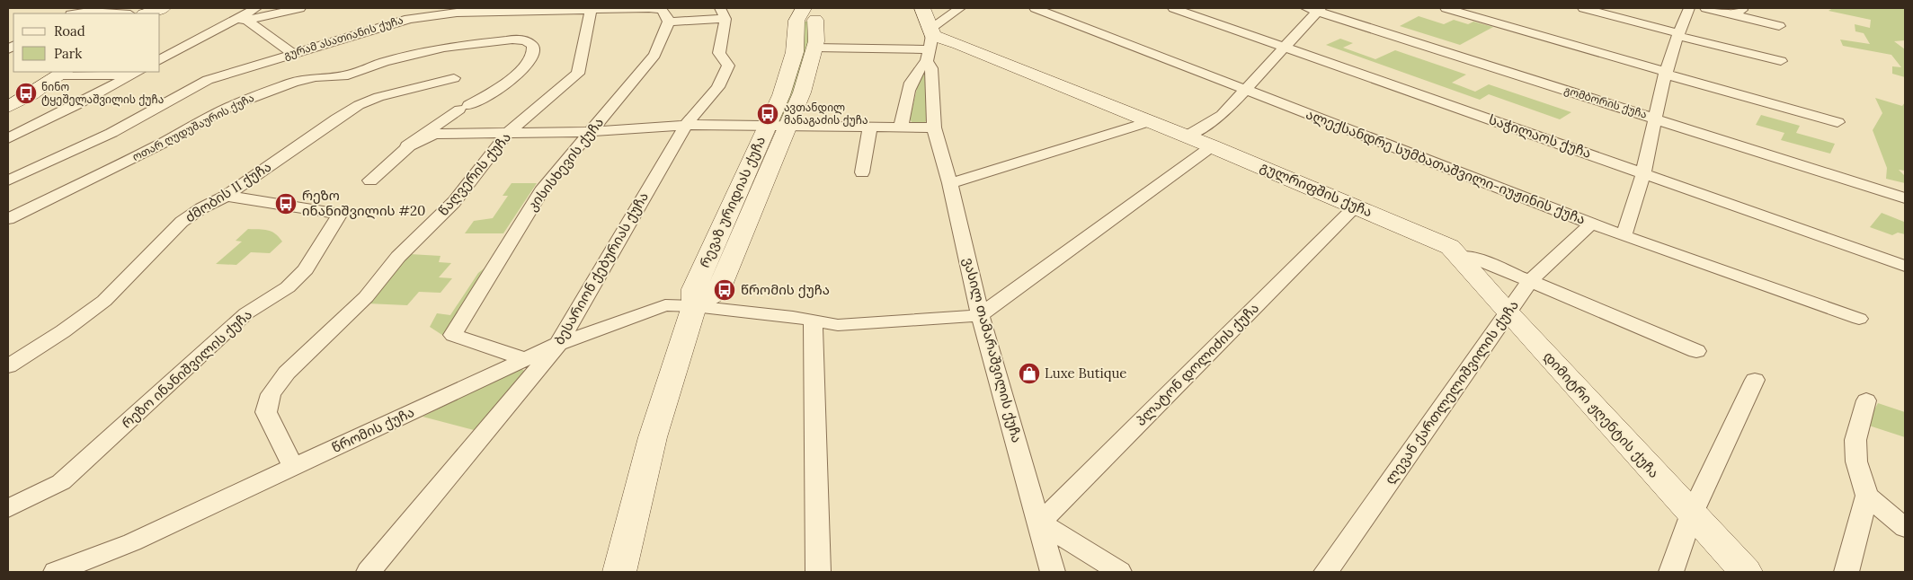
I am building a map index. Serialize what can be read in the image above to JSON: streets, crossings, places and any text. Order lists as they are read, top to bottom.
{
  "streets": {
    "street": [
      "გურამ ასათიანის ქუჩა",
      "გომბორის ქუჩა",
      "ოთარ ღუდუშაურის ქუჩა",
      "საჭილაოს ქუჩა",
      "კისისხევის ქუჩა",
      "ალექსანდრე სუმბათაშვილი-იუჟინის ქუჩა",
      "წაღვერის ქუჩა",
      "გულრიფშის ქუჩა",
      "ძმობის II ქუჩა",
      "რევაზ ურიდიას ქუჩა",
      "ბესარიონ ქებურიას ქუჩა",
      "ვასილ თამარაშვილის ქუჩა",
      "პლატონ დოლიძის ქუჩა",
      "რეზო ინანიშვილის ქუჩა",
      "ლევან ქართლელიშვილის ქუჩა",
      "დიმიტრი ჟღენტის ქუჩა",
      "წრომის ქუჩა"
    ]
  },
  "crossings": [
    ["გურამ ასათიანის ქუჩა", "კისისხევის ქუჩა"],
    ["გურამ ასათიანის ქუჩა", "წაღვერის ქუჩა"],
    ["კისისხევის ქუჩა", "წრომის ქუჩა"],
    ["ალექსანდრე სუმბათაშვილი-იუჟინის ქუჩა", "ლევან ქართლელიშვილის ქუჩა"],
    ["წაღვერის ქუჩა", "წრომის ქუჩა"],
    ["გულრიფშის ქუჩა", "ვასილ თამარაშვილის ქუჩა"],
    ["გულრიფშის ქუჩა", "პლატონ დოლიძის ქუჩა"],
    ["გულრიფშის ქუჩა", "ლევან ქართლელიშვილის ქუჩა"],
    ["გულრიფშის ქუჩა", "დიმიტრი ჟღენტის ქუჩა"],
    ["ძმობის II ქუჩა", "რეზო ინანიშვილის ქუჩა"],
    ["რევაზ ურიდიას ქუჩა", "წრომის ქუჩა"],
    ["ბესარიონ ქებურიას ქუჩა", "წრომის ქუჩა"],
    ["ვასილ თამარაშვილის ქუჩა", "პლატონ დოლიძის ქუჩა"],
    ["ვასილ თამარაშვილის ქუჩა", "წრომის ქუჩა"],
    ["ლევან ქართლელიშვილის ქუჩა", "დიმიტრი ჟღენტის ქუჩა"]
  ],
  "places": {
    "bus stop": [
      "ნინო ტყეშელაშვილის ქუჩა",
      "ავთანდილ მანაგაძის ქუჩა",
      "რეზო ინანიშვილის #20",
      "წრომის ქუჩა"
    ],
    "shop": ["Luxe Butique"]
  },
  "legend": ["Road", "Park"]
}
